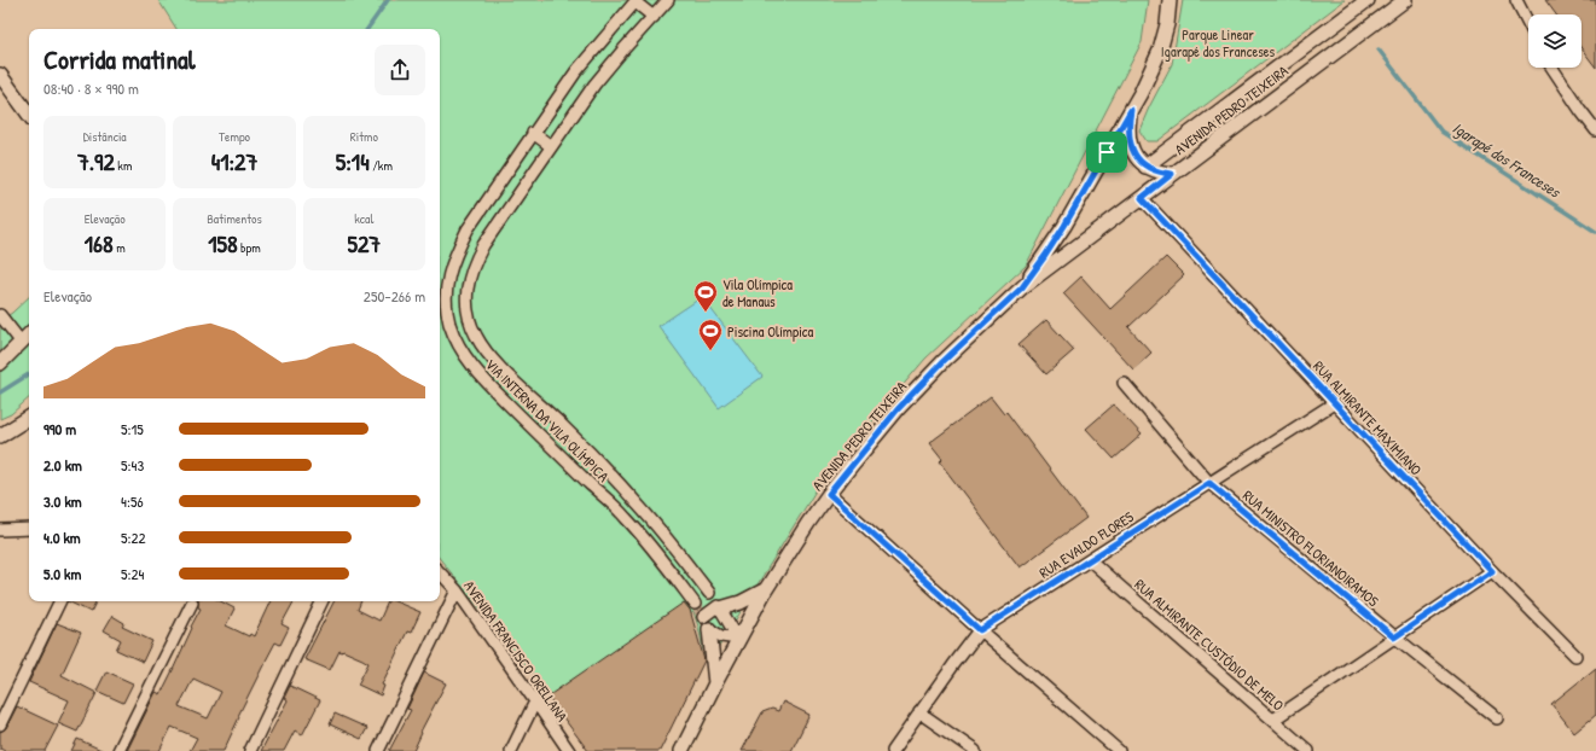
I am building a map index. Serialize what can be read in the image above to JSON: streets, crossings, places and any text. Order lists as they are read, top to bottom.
{
  "streets": {
    "street": [
      "AVENIDA PEDRO TEIXEIRA",
      "RUA ALMIRANTE MAXIMIANO",
      "VIA INTERNA DA VILA OLÍMPICA",
      "RUA EVALDO FLORES",
      "RUA MINISTRO FLORIANOIRAMOS",
      "RUA ALMIRANTE CUSTÓDIO DE MELO",
      "AVENIDA FRANCISCO ORELLANA"
    ]
  },
  "crossings": [
    ["AVENIDA PEDRO TEIXEIRA", "RUA ALMIRANTE MAXIMIANO"],
    ["RUA ALMIRANTE MAXIMIANO", "RUA EVALDO FLORES"],
    ["RUA EVALDO FLORES", "RUA MINISTRO FLORIANOIRAMOS"],
    ["RUA EVALDO FLORES", "RUA ALMIRANTE CUSTÓDIO DE MELO"]
  ],
  "water": ["Igarapé dos Franceses"],
  "parks": ["Parque Linear Igarapé dos Franceses"],
  "places": {
    "sports": ["Vila Olímpica de Manaus", "Piscina Olímpica"]
  },
  "page": {
    "heading": ["Corrida matinal", "08:40 · 8 × 990 m"],
    "stats": [
      ["Distância", "7.92 km"],
      ["Tempo", "41:27"],
      ["Ritmo", "5:14 /km"],
      ["Elevação", "168 m"],
      ["Batimentos", "158 bpm"],
      ["kcal", "527"]
    ],
    "chart": ["Elevação", "250–266 m"],
    "list": [
      {
        "name": "990 m",
        "note": "5:15"
      },
      {
        "name": "2.0 km",
        "note": "5:43"
      },
      {
        "name": "3.0 km",
        "note": "4:56"
      },
      {
        "name": "4.0 km",
        "note": "5:22"
      },
      {
        "name": "5.0 km",
        "note": "5:24"
      }
    ]
  }
}
